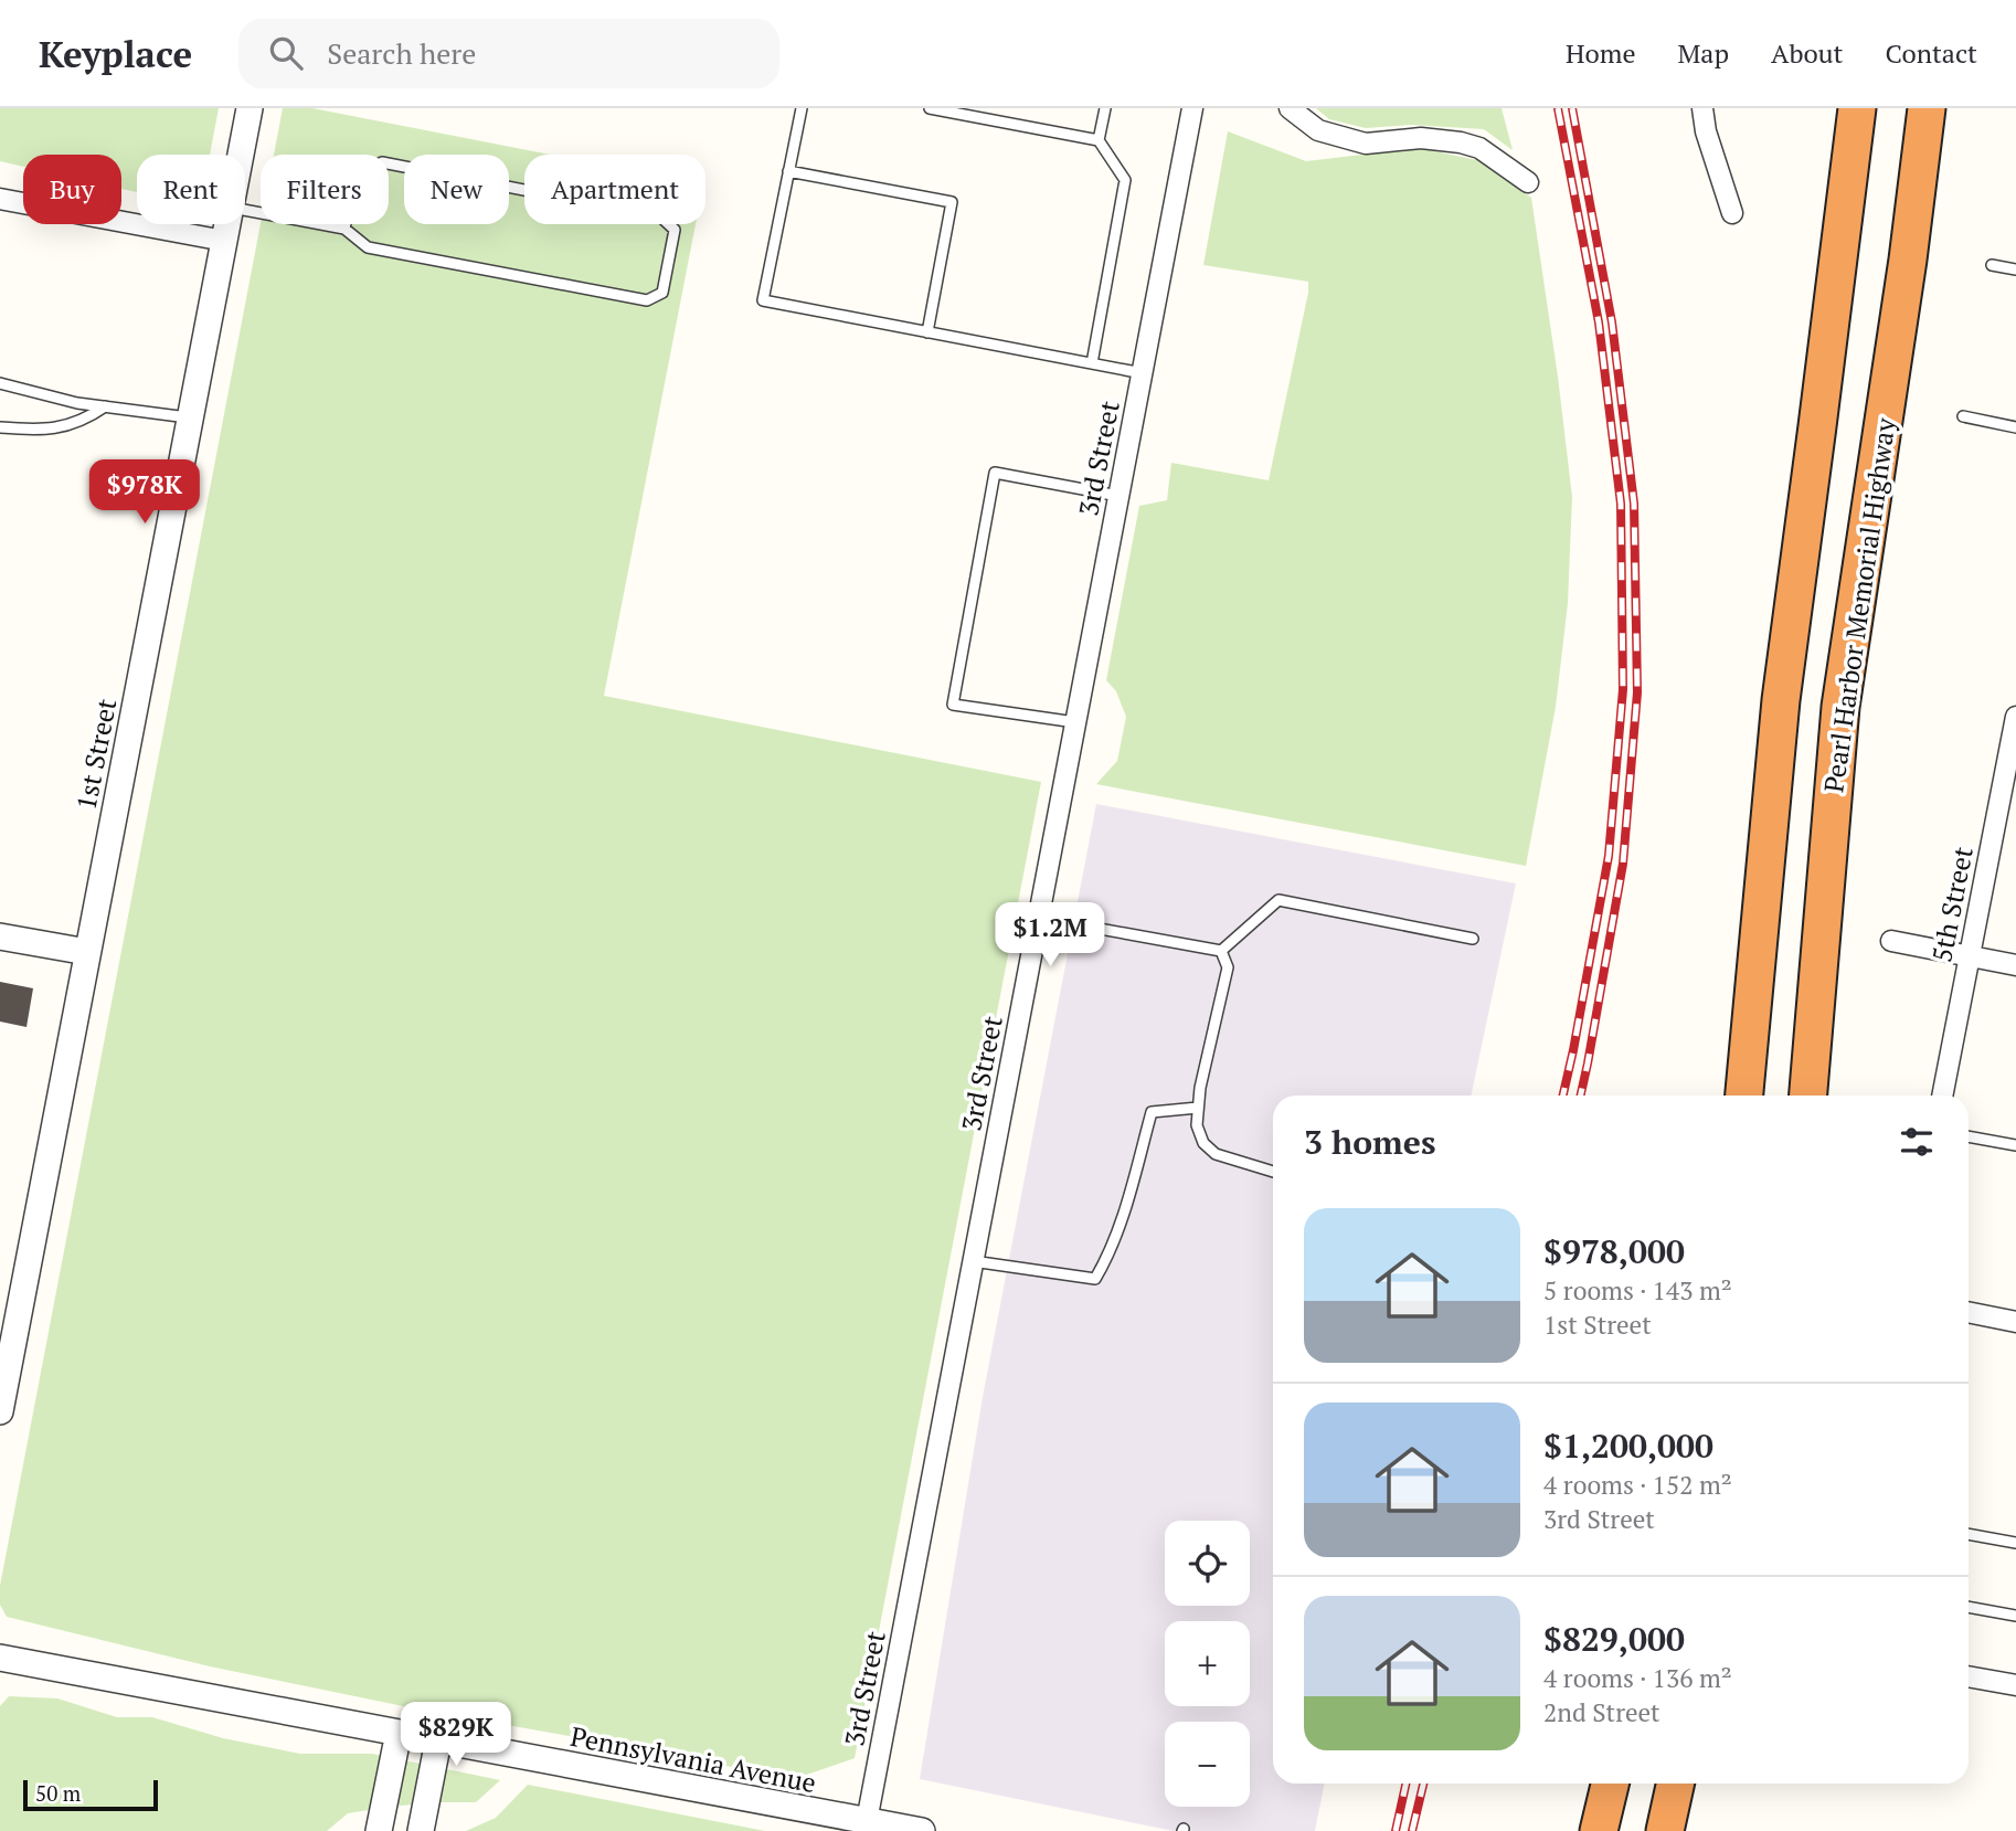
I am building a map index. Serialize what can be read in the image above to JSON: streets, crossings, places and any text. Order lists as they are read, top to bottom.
{
  "streets": {
    "highway": ["Pearl Harbor Memorial Highway"],
    "street": [
      "3rd Street",
      "1st Street",
      "5th Street",
      "Pennsylvania Avenue"
    ]
  },
  "crossings": [
    ["3rd Street", "Pennsylvania Avenue"]
  ],
  "scale_bar": "50 m",
  "page": {
    "header": "Keyplace",
    "search": "Search here",
    "nav": [
      "Home",
      "Map",
      "About",
      "Contact"
    ],
    "chip": [
      "Buy",
      "Rent",
      "Filters",
      "New",
      "Apartment"
    ],
    "price": ["$978K", "$1.2M", "$829K"],
    "heading": "3 homes",
    "list": [
      {
        "name": "$978,000",
        "note": "5 rooms · 143 m² · 1st Street"
      },
      {
        "name": "$1,200,000",
        "note": "4 rooms · 152 m² · 3rd Street"
      },
      {
        "name": "$829,000",
        "note": "4 rooms · 136 m² · 2nd Street"
      }
    ],
    "map_buttons": ["+", "−"],
    "scale": "50 m"
  }
}
